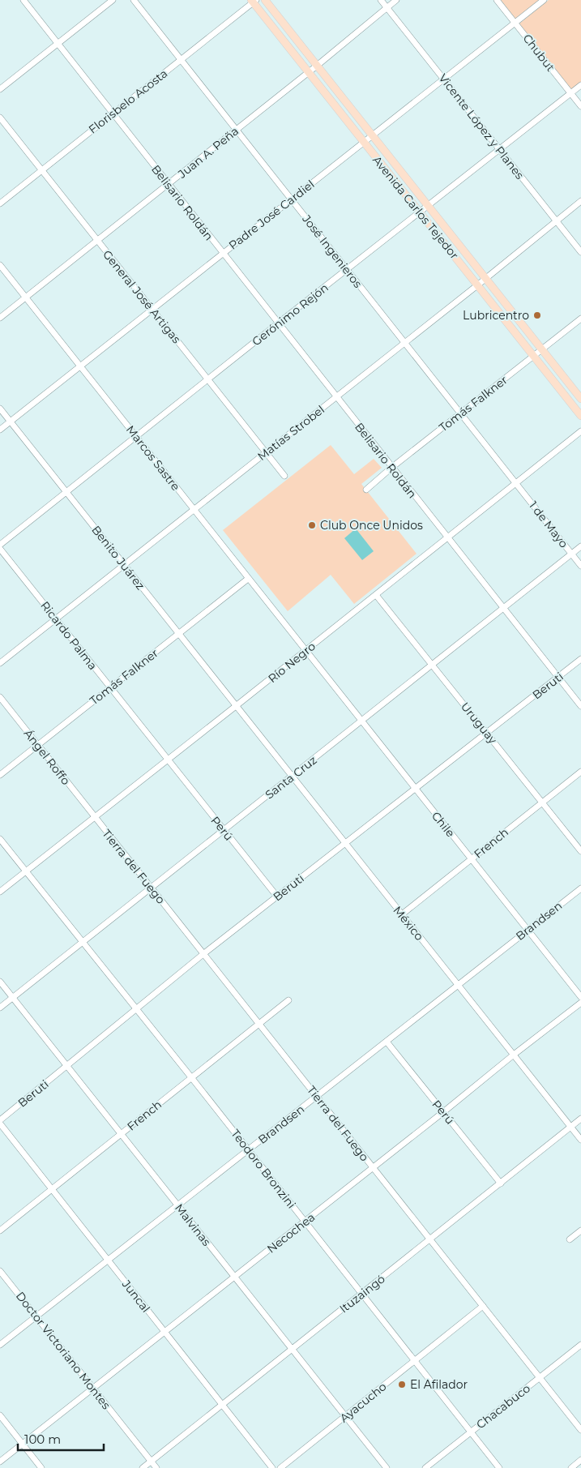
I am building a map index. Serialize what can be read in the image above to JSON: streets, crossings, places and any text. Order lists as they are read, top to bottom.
{
  "streets": {
    "main road": ["Avenida Carlos Tejedor"],
    "street": [
      "Chubut",
      "Florisbelo Acosta",
      "Vicente López y Planes",
      "Juan A. Peña",
      "Belisario Roldán",
      "Padre José Cardiel",
      "José Ingenieros",
      "General José Artigas",
      "Gerónimo Rejón",
      "Tomás Falkner",
      "Matías Strobel",
      "Marcos Sastre",
      "1 de Mayo",
      "Benito Juárez",
      "Ricardo Palma",
      "Río Negro",
      "Beruti",
      "Uruguay",
      "Ángel Roffo",
      "Santa Cruz",
      "Chile",
      "Perú",
      "French",
      "Tierra del Fuego",
      "Brandsen",
      "México",
      "Teodoro Bronzini",
      "Malvinas",
      "Necochea",
      "Ituzaingó",
      "Juncal",
      "Doctor Victoriano Montes",
      "Ayacucho",
      "Chacabuco"
    ]
  },
  "crossings": [
    ["Chubut", "Padre José Cardiel"],
    ["Chubut", "Gerónimo Rejón"],
    ["Florisbelo Acosta", "Belisario Roldán"],
    ["Florisbelo Acosta", "Avenida Carlos Tejedor"],
    ["Florisbelo Acosta", "José Ingenieros"],
    ["Florisbelo Acosta", "General José Artigas"],
    ["Vicente López y Planes", "Juan A. Peña"],
    ["Vicente López y Planes", "Padre José Cardiel"],
    ["Vicente López y Planes", "Gerónimo Rejón"],
    ["Vicente López y Planes", "Matías Strobel"],
    ["Juan A. Peña", "Belisario Roldán"],
    ["Juan A. Peña", "Avenida Carlos Tejedor"],
    ["Juan A. Peña", "José Ingenieros"],
    ["Juan A. Peña", "General José Artigas"],
    ["Juan A. Peña", "Marcos Sastre"],
    ["Belisario Roldán", "Padre José Cardiel"],
    ["Belisario Roldán", "Gerónimo Rejón"],
    ["Belisario Roldán", "Tomás Falkner"],
    ["Belisario Roldán", "Matías Strobel"],
    ["Belisario Roldán", "Río Negro"],
    ["Belisario Roldán", "Beruti"],
    ["Belisario Roldán", "Santa Cruz"],
    ["Avenida Carlos Tejedor", "Padre José Cardiel"],
    ["Avenida Carlos Tejedor", "Gerónimo Rejón"],
    ["Avenida Carlos Tejedor", "Tomás Falkner"],
    ["Avenida Carlos Tejedor", "Matías Strobel"],
    ["Padre José Cardiel", "José Ingenieros"],
    ["Padre José Cardiel", "General José Artigas"],
    ["Padre José Cardiel", "Marcos Sastre"],
    ["Padre José Cardiel", "Benito Juárez"],
    ["José Ingenieros", "Gerónimo Rejón"],
    ["José Ingenieros", "Tomás Falkner"],
    ["José Ingenieros", "Matías Strobel"],
    ["José Ingenieros", "1 de Mayo"],
    ["José Ingenieros", "Río Negro"],
    ["General José Artigas", "Gerónimo Rejón"],
    ["General José Artigas", "Matías Strobel"],
    ["Gerónimo Rejón", "Marcos Sastre"],
    ["Gerónimo Rejón", "Benito Juárez"],
    ["Tomás Falkner", "Marcos Sastre"],
    ["Tomás Falkner", "Benito Juárez"],
    ["Tomás Falkner", "Ricardo Palma"],
    ["Tomás Falkner", "Ángel Roffo"],
    ["Matías Strobel", "Marcos Sastre"],
    ["Matías Strobel", "Benito Juárez"],
    ["Matías Strobel", "Ricardo Palma"],
    ["Marcos Sastre", "Río Negro"],
    ["Marcos Sastre", "Chile"],
    ["1 de Mayo", "Río Negro"],
    ["1 de Mayo", "Santa Cruz"],
    ["Benito Juárez", "Río Negro"],
    ["Benito Juárez", "México"],
    ["Ricardo Palma", "Río Negro"],
    ["Ricardo Palma", "Perú"],
    ["Río Negro", "Uruguay"],
    ["Río Negro", "Ángel Roffo"],
    ["Río Negro", "Chile"],
    ["Río Negro", "Perú"],
    ["Río Negro", "Tierra del Fuego"],
    ["Río Negro", "México"],
    ["Río Negro", "Teodoro Bronzini"],
    ["Beruti", "Uruguay"],
    ["Beruti", "Chile"],
    ["Beruti", "Perú"],
    ["Beruti", "Tierra del Fuego"],
    ["Beruti", "México"],
    ["Beruti", "Teodoro Bronzini"],
    ["Beruti", "Malvinas"],
    ["Uruguay", "Santa Cruz"],
    ["Uruguay", "French"],
    ["Ángel Roffo", "Tierra del Fuego"],
    ["Santa Cruz", "Chile"],
    ["Santa Cruz", "Perú"],
    ["Santa Cruz", "Tierra del Fuego"],
    ["Santa Cruz", "México"],
    ["Santa Cruz", "Teodoro Bronzini"],
    ["Santa Cruz", "Malvinas"],
    ["Chile", "French"],
    ["Chile", "Brandsen"],
    ["Perú", "Brandsen"],
    ["Perú", "Necochea"],
    ["Perú", "Ituzaingó"],
    ["French", "Tierra del Fuego"],
    ["French", "México"],
    ["French", "Teodoro Bronzini"],
    ["French", "Malvinas"],
    ["French", "Juncal"],
    ["Tierra del Fuego", "Brandsen"],
    ["Tierra del Fuego", "Necochea"],
    ["Tierra del Fuego", "Ituzaingó"],
    ["Tierra del Fuego", "Ayacucho"],
    ["Tierra del Fuego", "Chacabuco"],
    ["Brandsen", "México"],
    ["Brandsen", "Teodoro Bronzini"],
    ["Brandsen", "Malvinas"],
    ["Brandsen", "Juncal"],
    ["Brandsen", "Doctor Victoriano Montes"],
    ["México", "Necochea"],
    ["México", "Ituzaingó"],
    ["Teodoro Bronzini", "Necochea"],
    ["Teodoro Bronzini", "Ituzaingó"],
    ["Teodoro Bronzini", "Ayacucho"],
    ["Teodoro Bronzini", "Chacabuco"],
    ["Malvinas", "Necochea"],
    ["Malvinas", "Ituzaingó"],
    ["Malvinas", "Ayacucho"],
    ["Necochea", "Juncal"],
    ["Necochea", "Doctor Victoriano Montes"],
    ["Ituzaingó", "Juncal"],
    ["Ituzaingó", "Doctor Victoriano Montes"]
  ],
  "places": ["Lubricentro", "Club Once Unidos", "El Afilador"],
  "scale_bar": "100 m"
}
